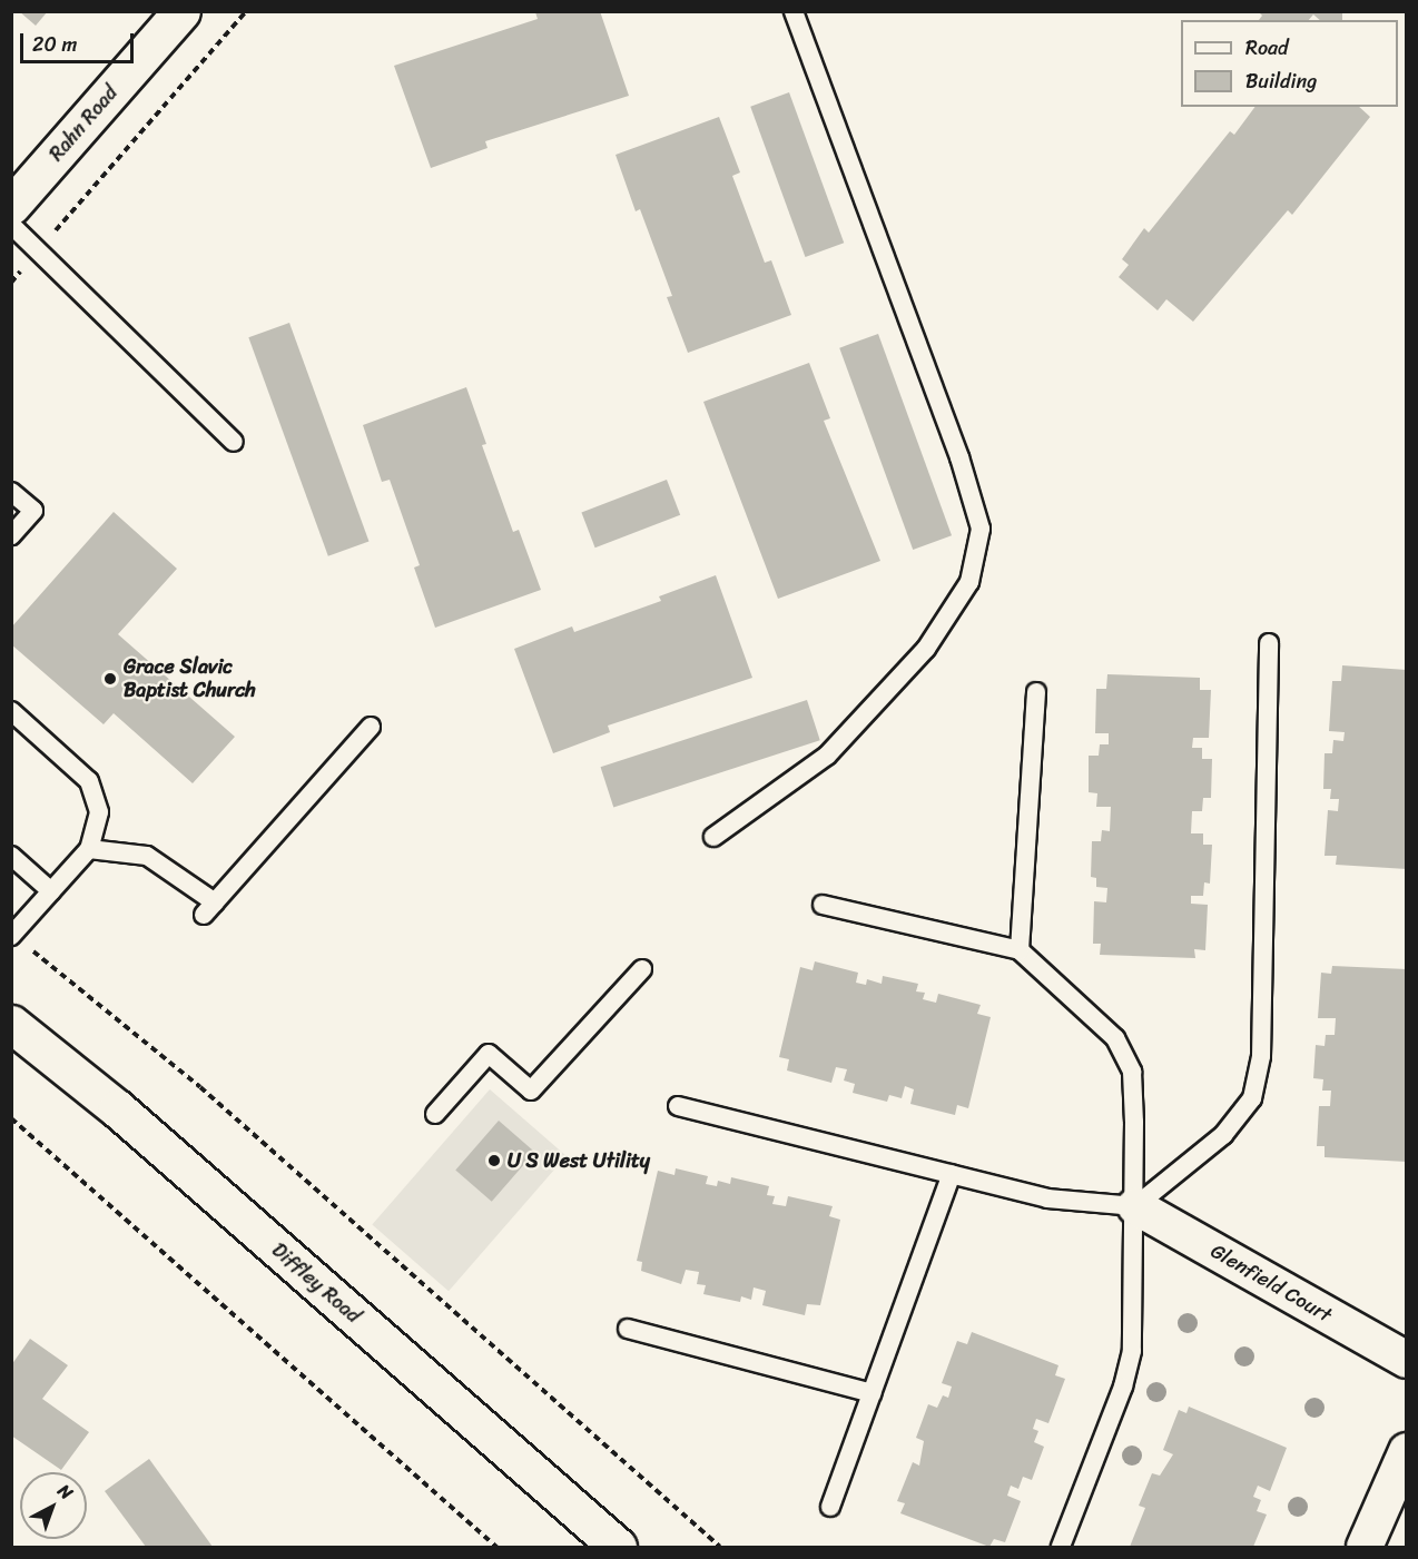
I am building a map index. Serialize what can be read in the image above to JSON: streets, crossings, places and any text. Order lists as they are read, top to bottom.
{
  "streets": {
    "main road": ["Rahn Road", "Diffley Road"],
    "street": ["Glenfield Court"]
  },
  "places": ["Grace Slavic Baptist Church", "U S West Utility"],
  "legend": ["Road", "Building"],
  "scale_bar": "20 m",
  "north": "top right"
}
